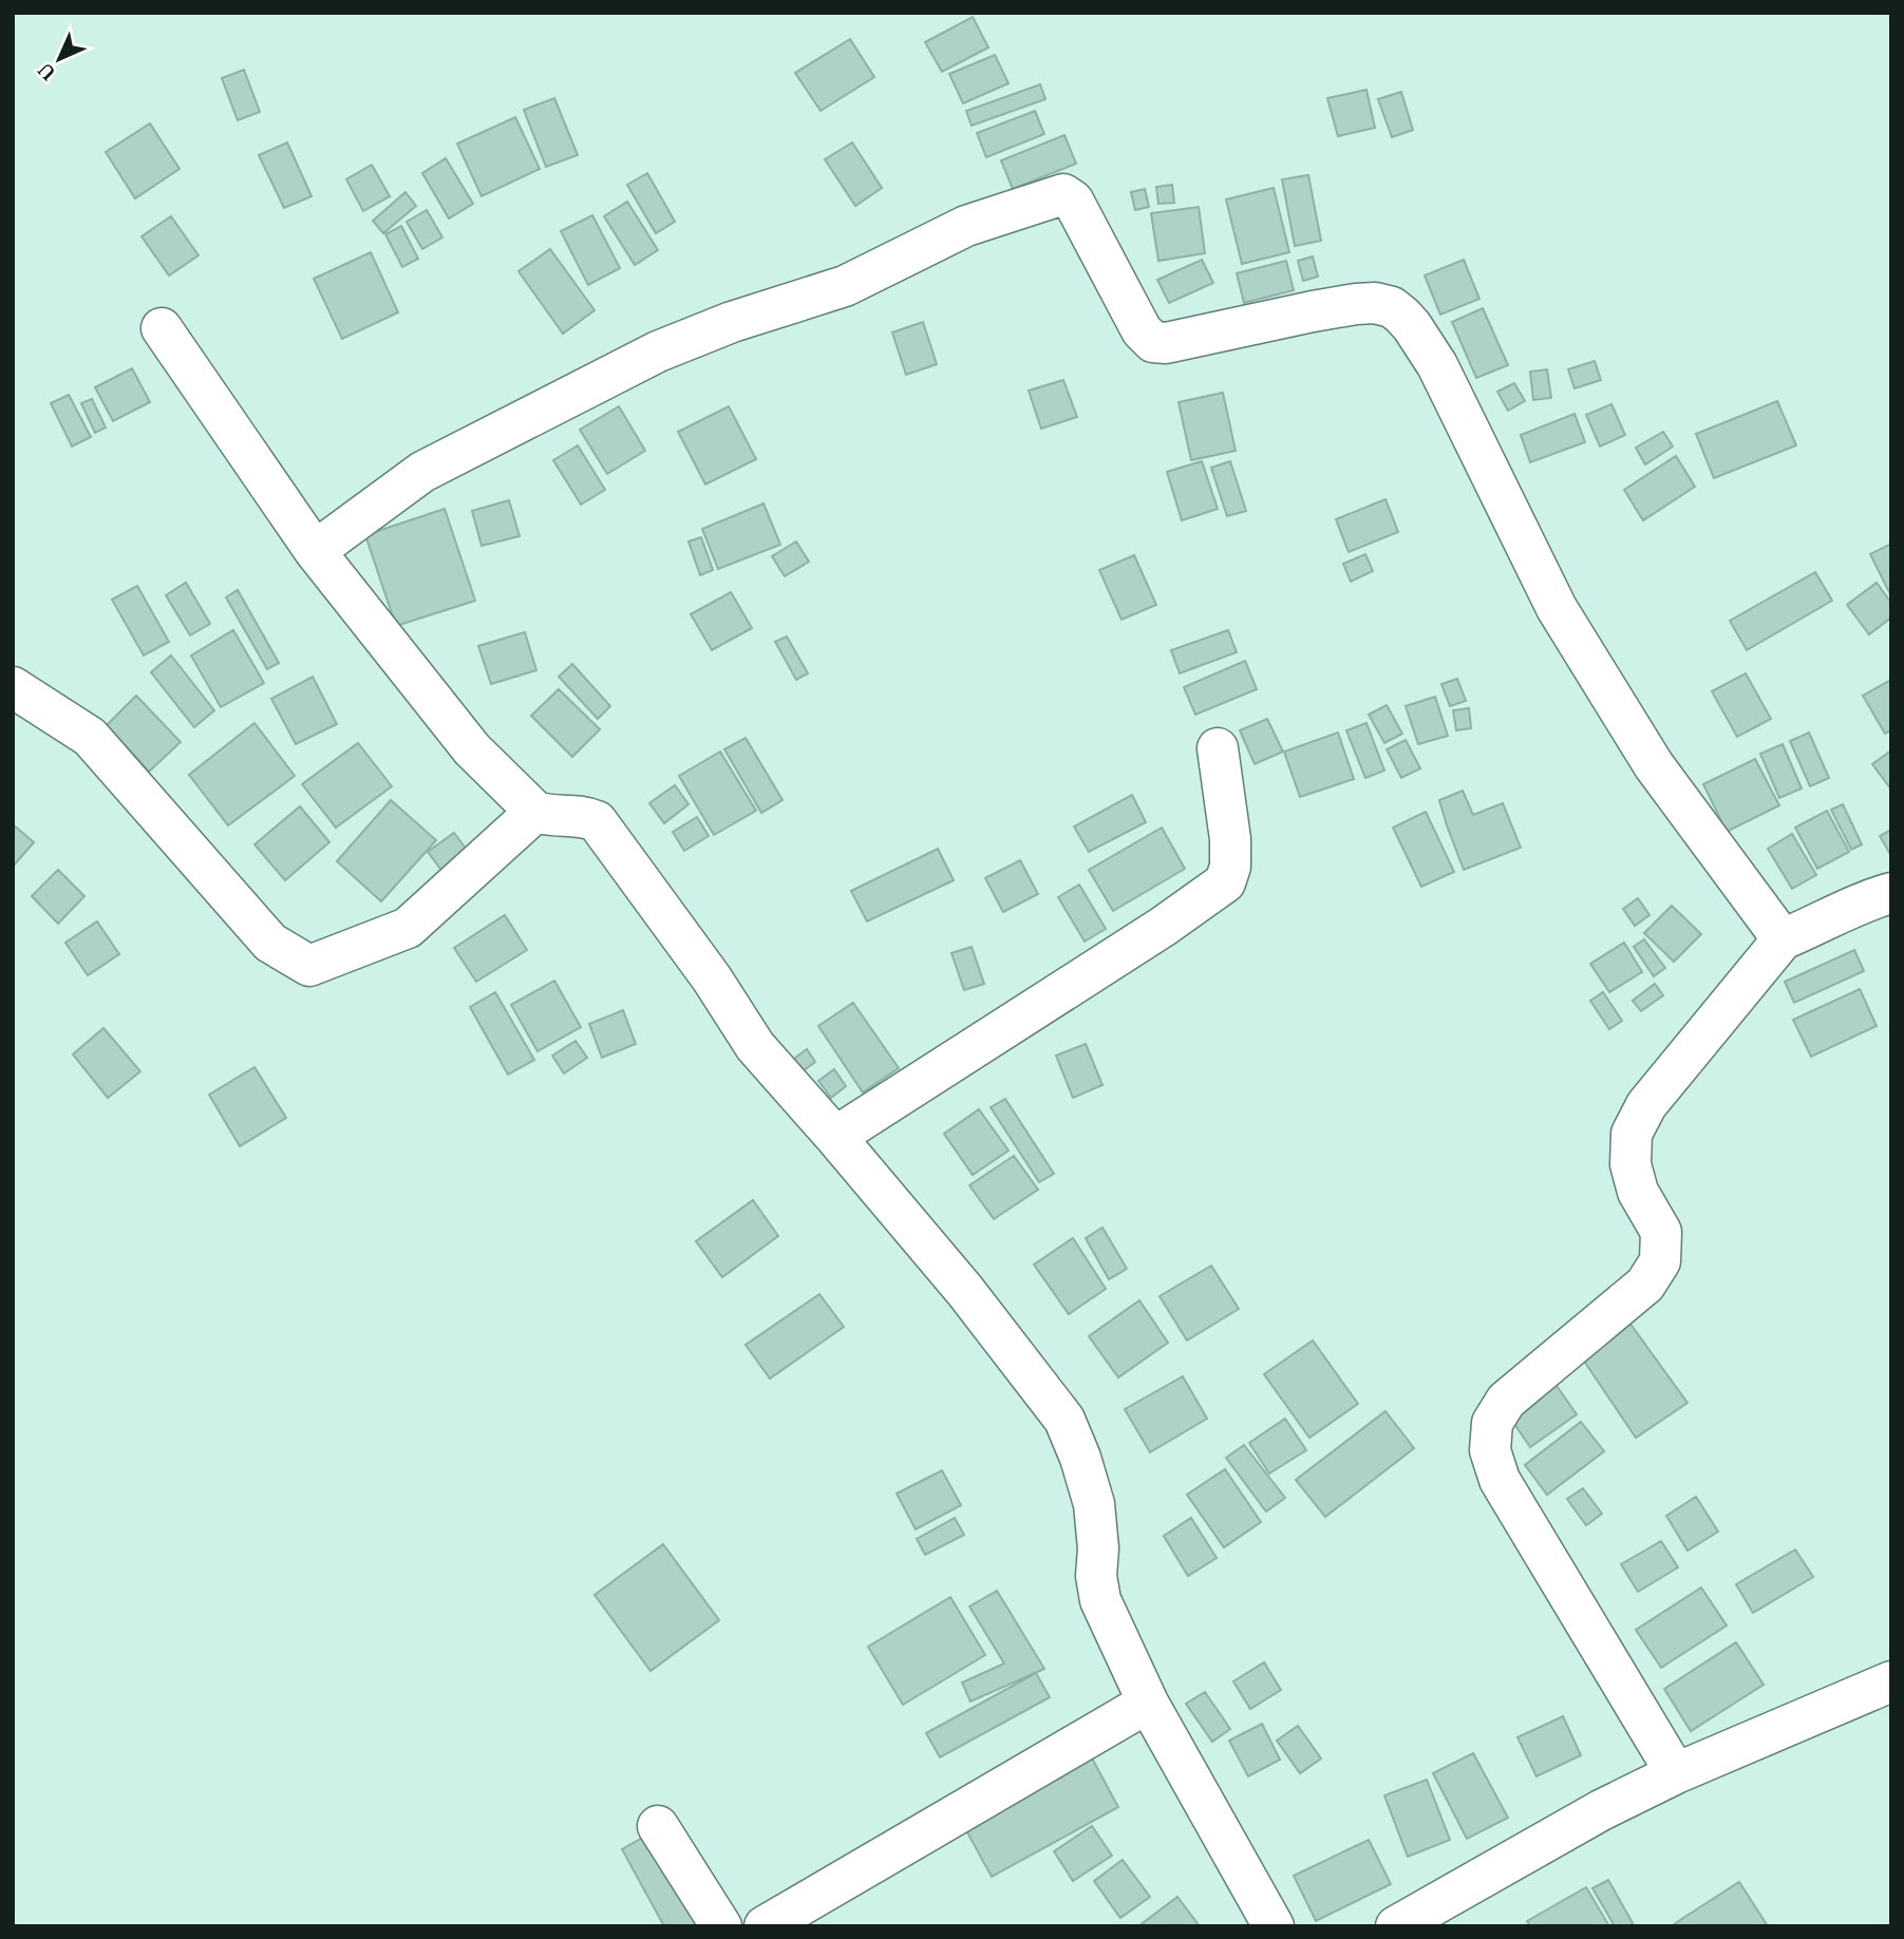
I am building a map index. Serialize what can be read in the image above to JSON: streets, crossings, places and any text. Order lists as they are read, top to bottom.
{
  "north": "bottom left"
}
